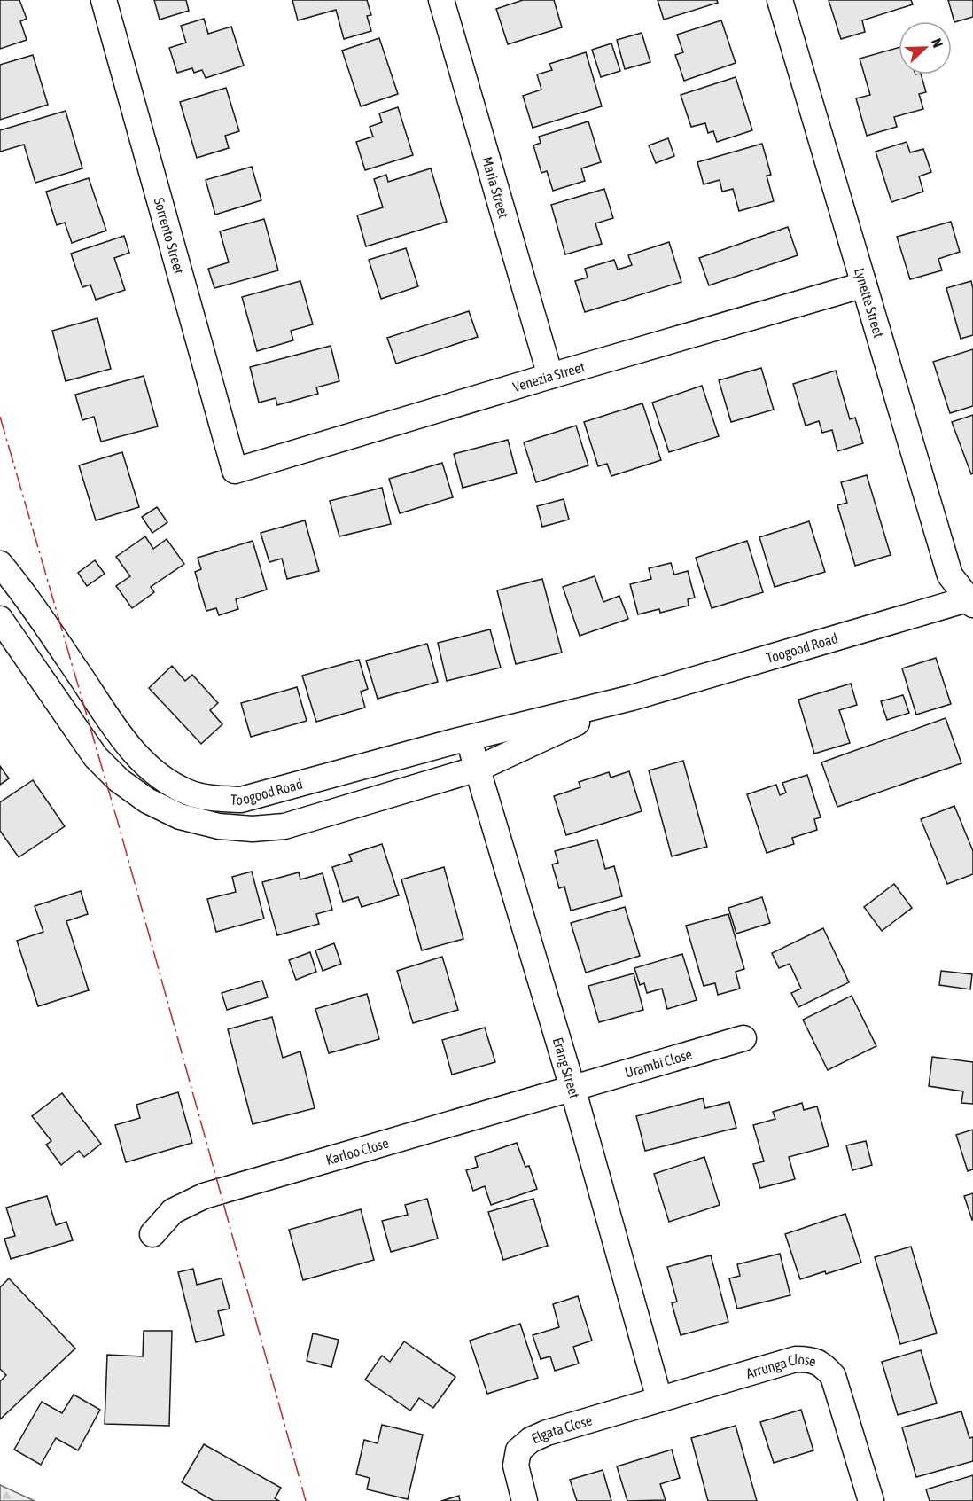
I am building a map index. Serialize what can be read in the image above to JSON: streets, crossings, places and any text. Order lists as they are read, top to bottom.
{
  "streets": {
    "street": [
      "Maria Street",
      "Sorrento Street",
      "Lynette Street",
      "Venezia Street",
      "Toogood Road",
      "Urambi Close",
      "Erang Street",
      "Karloo Close",
      "Arrunga Close",
      "Elgata Close"
    ]
  },
  "crossings": [
    ["Maria Street", "Venezia Street"],
    ["Sorrento Street", "Venezia Street"],
    ["Lynette Street", "Venezia Street"],
    ["Lynette Street", "Toogood Road"],
    ["Toogood Road", "Erang Street"],
    ["Urambi Close", "Erang Street"],
    ["Urambi Close", "Karloo Close"],
    ["Erang Street", "Karloo Close"],
    ["Erang Street", "Arrunga Close"],
    ["Erang Street", "Elgata Close"],
    ["Arrunga Close", "Elgata Close"]
  ],
  "north": "right"
}
